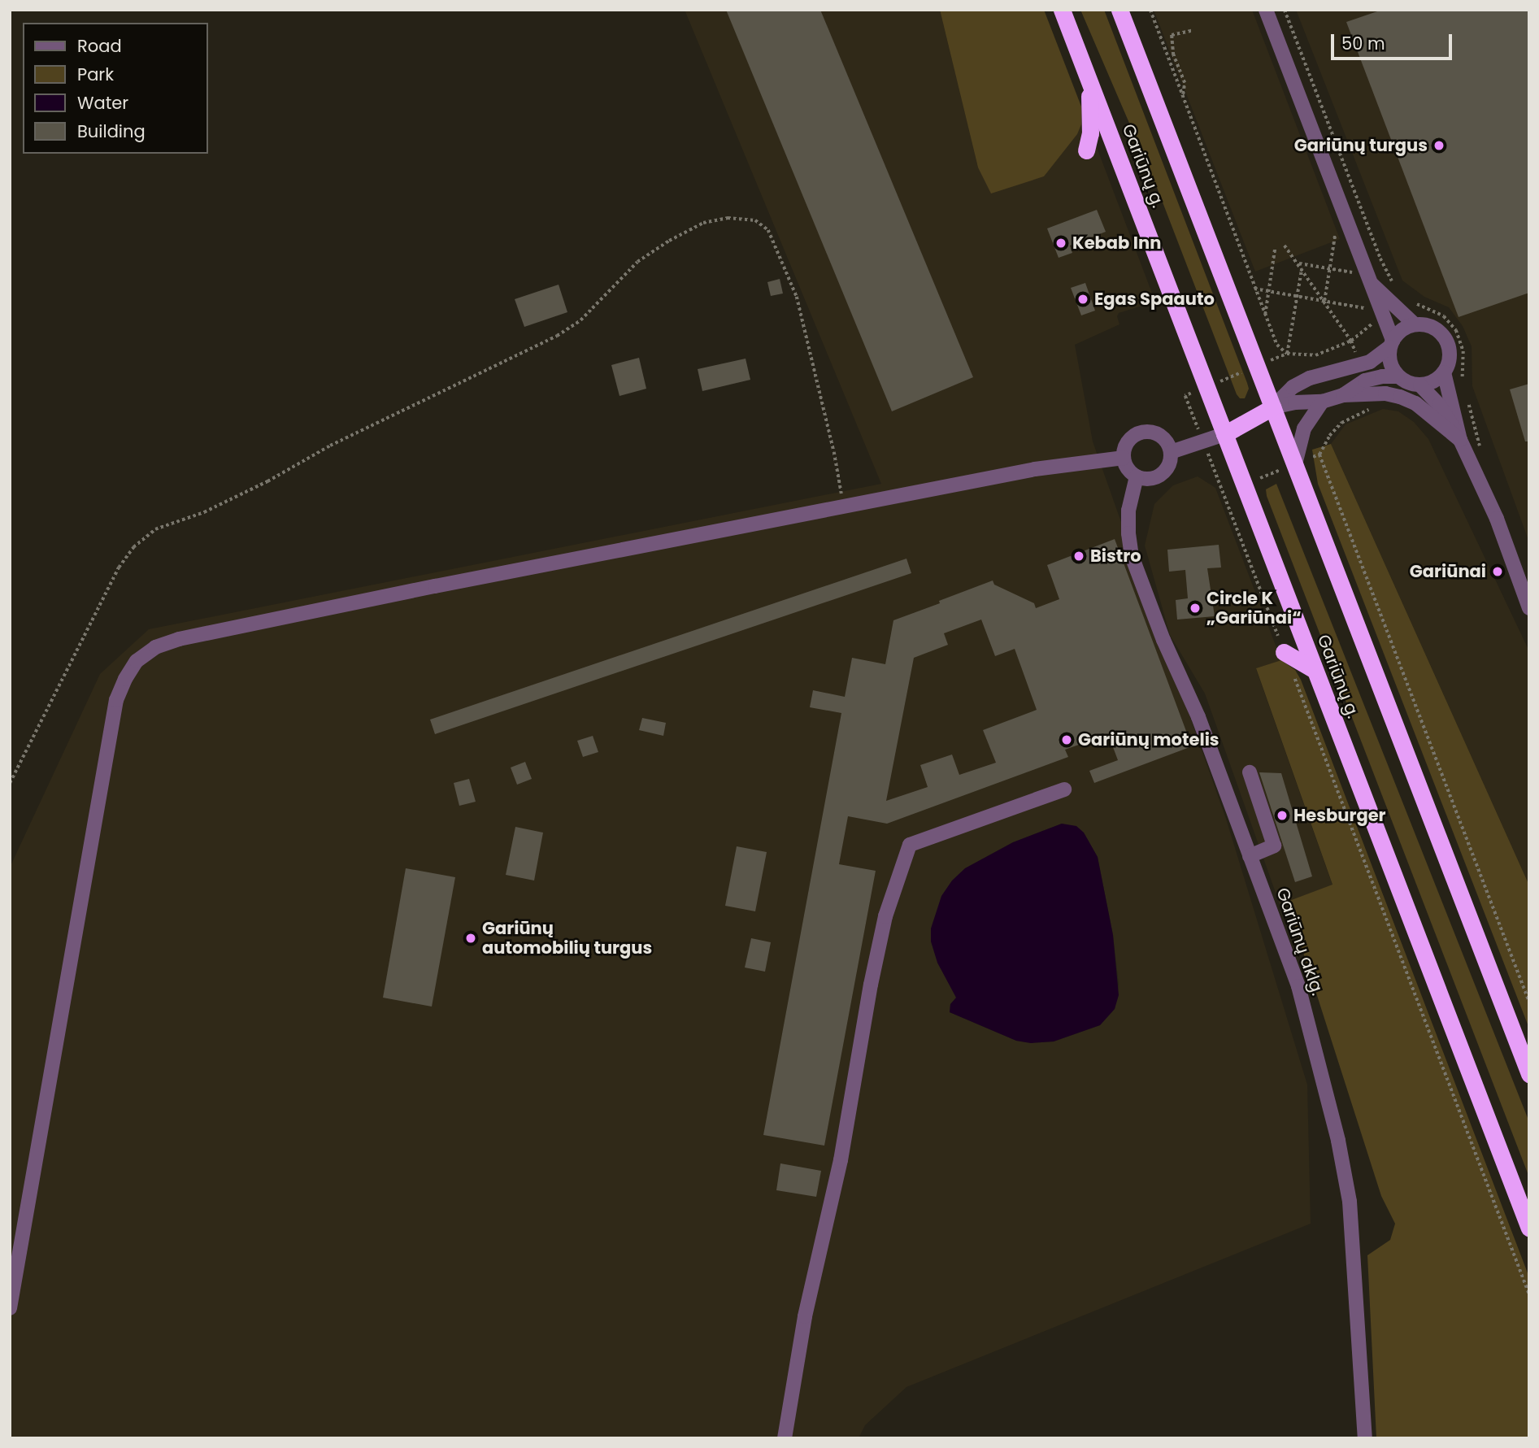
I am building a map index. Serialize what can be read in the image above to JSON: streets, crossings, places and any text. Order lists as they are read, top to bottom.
{
  "streets": {
    "highway": ["Gariūnų g."],
    "street": ["Gariūnų aklg."]
  },
  "places": [
    "Gariūnų turgus",
    "Kebab Inn",
    "Egas Spaauto",
    "Bistro",
    "Gariūnai",
    "Circle K „Gariūnai“",
    "Gariūnų motelis",
    "Hesburger",
    "Gariūnų automobilių turgus"
  ],
  "legend": [
    "Road",
    "Park",
    "Water",
    "Building"
  ],
  "scale_bar": "50 m"
}
